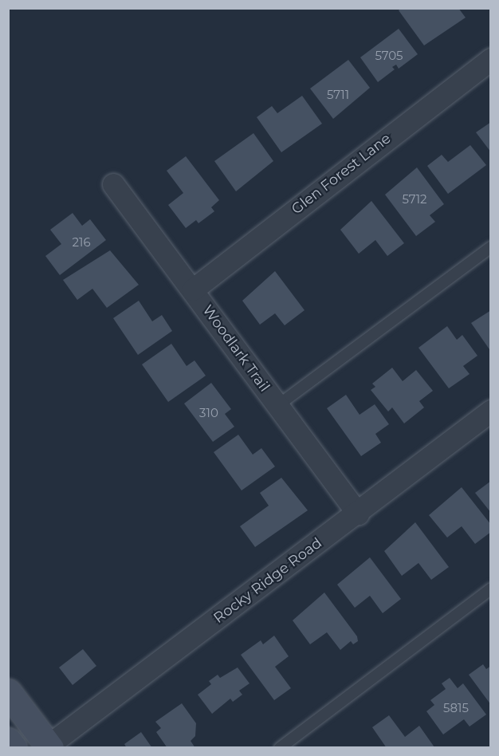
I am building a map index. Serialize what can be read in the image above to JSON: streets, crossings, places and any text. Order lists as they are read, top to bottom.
{
  "streets": {
    "street": ["Glen Forest Lane", "Woodlark Trail", "Rocky Ridge Road"]
  },
  "crossings": [
    ["Glen Forest Lane", "Woodlark Trail"],
    ["Woodlark Trail", "Rocky Ridge Road"]
  ],
  "house_numbers": [
    "5705",
    "5711",
    "5712",
    "216",
    "310",
    "5815"
  ]
}
